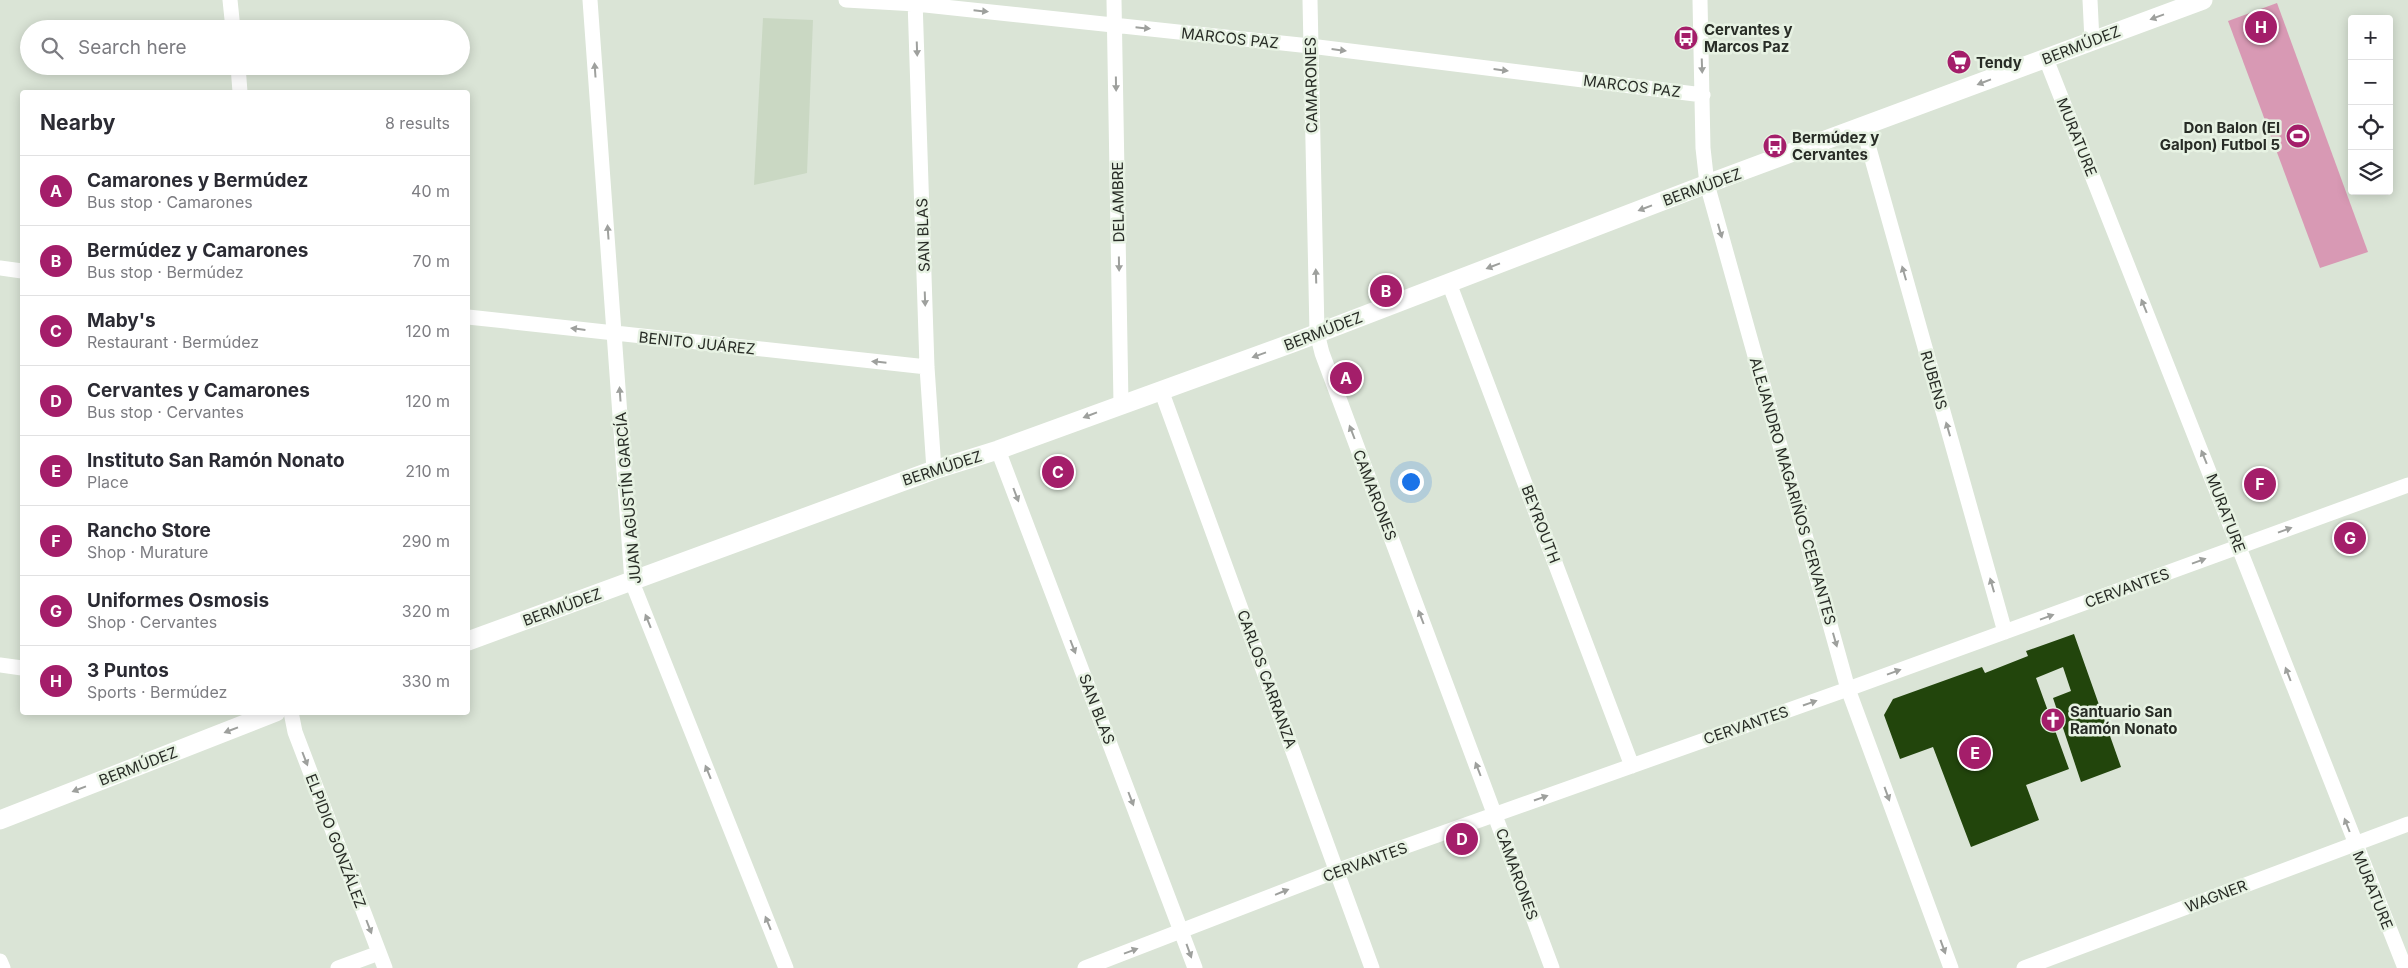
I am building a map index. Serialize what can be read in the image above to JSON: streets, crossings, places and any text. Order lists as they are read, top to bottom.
{
  "streets": {
    "street": [
      "MARCOS PAZ",
      "BERMÚDEZ",
      "CAMARONES",
      "MURATURE",
      "DELAMBRE",
      "SAN BLAS",
      "BENITO JUÁREZ",
      "RUBENS",
      "ALEJANDRO MAGARIÑOS CERVANTES",
      "JUAN AGUSTÍN GARCÍA",
      "BEYROUTH",
      "CERVANTES",
      "CARLOS CARRANZA",
      "ELPIDIO GONZÁLEZ",
      "WAGNER"
    ]
  },
  "crossings": [
    ["MARCOS PAZ", "CAMARONES"],
    ["MARCOS PAZ", "DELAMBRE"],
    ["MARCOS PAZ", "SAN BLAS"],
    ["MARCOS PAZ", "ALEJANDRO MAGARIÑOS CERVANTES"],
    ["BERMÚDEZ", "CAMARONES"],
    ["BERMÚDEZ", "MURATURE"],
    ["BERMÚDEZ", "DELAMBRE"],
    ["BERMÚDEZ", "SAN BLAS"],
    ["BERMÚDEZ", "RUBENS"],
    ["BERMÚDEZ", "ALEJANDRO MAGARIÑOS CERVANTES"],
    ["BERMÚDEZ", "JUAN AGUSTÍN GARCÍA"],
    ["BERMÚDEZ", "BEYROUTH"],
    ["BERMÚDEZ", "CARLOS CARRANZA"],
    ["CAMARONES", "CERVANTES"],
    ["MURATURE", "CERVANTES"],
    ["MURATURE", "WAGNER"],
    ["SAN BLAS", "BENITO JUÁREZ"],
    ["SAN BLAS", "CERVANTES"],
    ["BENITO JUÁREZ", "JUAN AGUSTÍN GARCÍA"],
    ["RUBENS", "CERVANTES"],
    ["ALEJANDRO MAGARIÑOS CERVANTES", "CERVANTES"],
    ["BEYROUTH", "CERVANTES"],
    ["CERVANTES", "CARLOS CARRANZA"]
  ],
  "one_way": [
    "MARCOS PAZ",
    "BERMÚDEZ",
    "CAMARONES",
    "MURATURE",
    "DELAMBRE",
    "SAN BLAS",
    "BENITO JUÁREZ",
    "RUBENS",
    "ALEJANDRO MAGARIÑOS CERVANTES",
    "JUAN AGUSTÍN GARCÍA",
    "CERVANTES",
    "ELPIDIO GONZÁLEZ"
  ],
  "places": {
    "bus stop": ["Cervantes y Marcos Paz", "Bermúdez y Cervantes"],
    "supermarket": ["Tendy"],
    "sports": ["Don Balon (El Galpon) Futbol 5"],
    "church": ["Santuario San Ramón Nonato"]
  },
  "page": {
    "pins": [
      "H",
      "B",
      "A",
      "C",
      "F",
      "G",
      "E",
      "D"
    ],
    "map_buttons": ["+", "−"],
    "search": "Search here",
    "heading": ["Nearby", "8 results"],
    "list": [
      {
        "mark": "A",
        "name": "Camarones y Bermúdez",
        "note": "Bus stop · Camarones",
        "value": "40 m"
      },
      {
        "mark": "B",
        "name": "Bermúdez y Camarones",
        "note": "Bus stop · Bermúdez",
        "value": "70 m"
      },
      {
        "mark": "C",
        "name": "Maby's",
        "note": "Restaurant · Bermúdez",
        "value": "120 m"
      },
      {
        "mark": "D",
        "name": "Cervantes y Camarones",
        "note": "Bus stop · Cervantes",
        "value": "120 m"
      },
      {
        "mark": "E",
        "name": "Instituto San Ramón Nonato",
        "note": "Place",
        "value": "210 m"
      },
      {
        "mark": "F",
        "name": "Rancho Store",
        "note": "Shop · Murature",
        "value": "290 m"
      },
      {
        "mark": "G",
        "name": "Uniformes Osmosis",
        "note": "Shop · Cervantes",
        "value": "320 m"
      },
      {
        "mark": "H",
        "name": "3 Puntos",
        "note": "Sports · Bermúdez",
        "value": "330 m"
      }
    ]
  }
}
